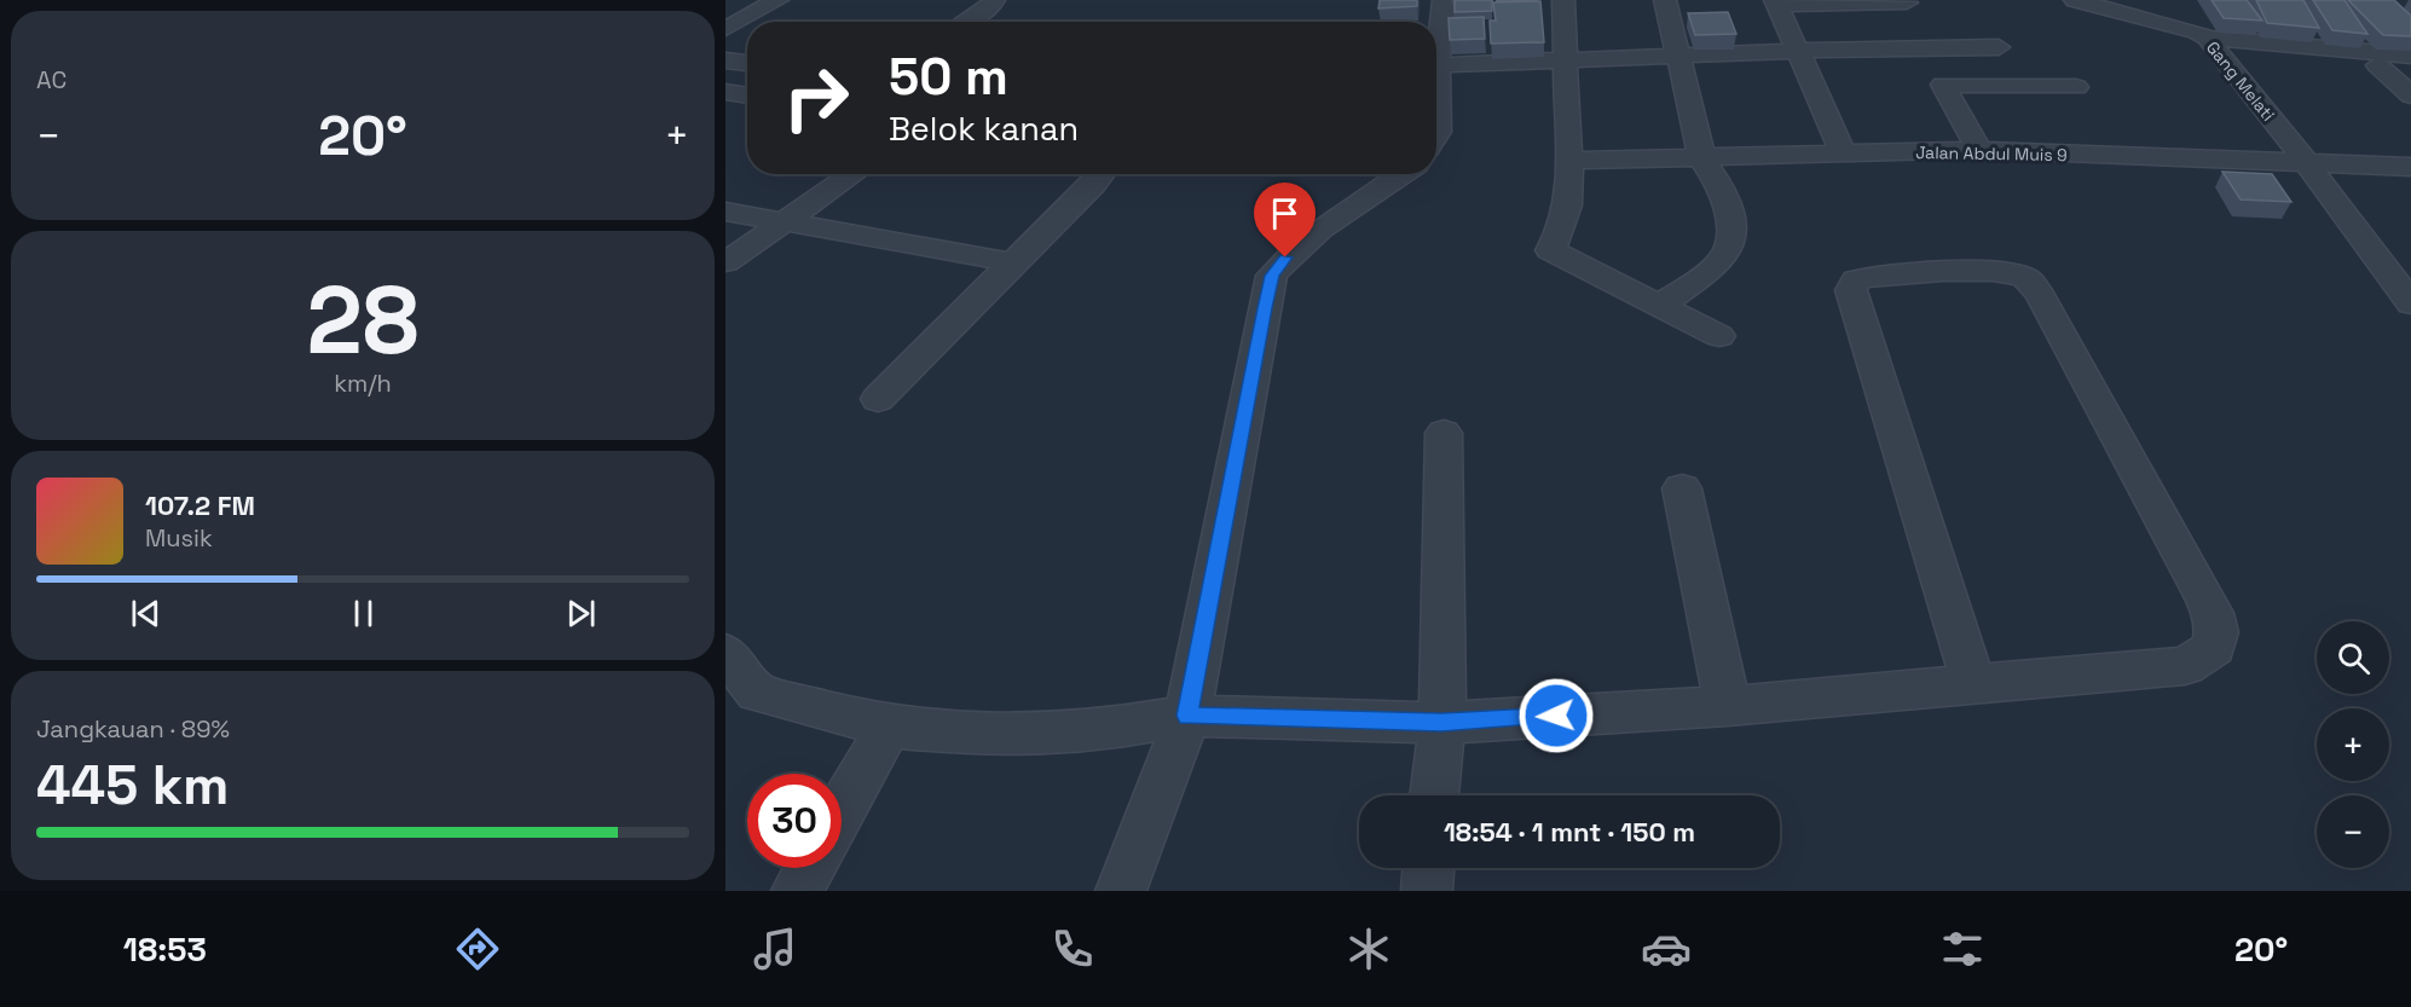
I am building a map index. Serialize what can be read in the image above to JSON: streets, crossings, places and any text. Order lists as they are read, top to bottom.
{
  "streets": {
    "street": ["Gang Melati", "Jalan Abdul Muis 9"]
  },
  "crossings": [
    ["Gang Melati", "Jalan Abdul Muis 9"]
  ],
  "page": {
    "tile": [
      "AC",
      ["28", "km/h"],
      ["Jangkauan · 89%", "445 km"]
    ],
    "turn": ["50 m", "Belok kanan"],
    "heat": ["−", "20°", "+"],
    "song": ["107.2 FM", "Musik"],
    "map_buttons": ["+", "−"],
    "limit": "30",
    "trip": "18:54 · 1 mnt · 150 m",
    "tabs": ["18:53", "20°"]
  }
}
